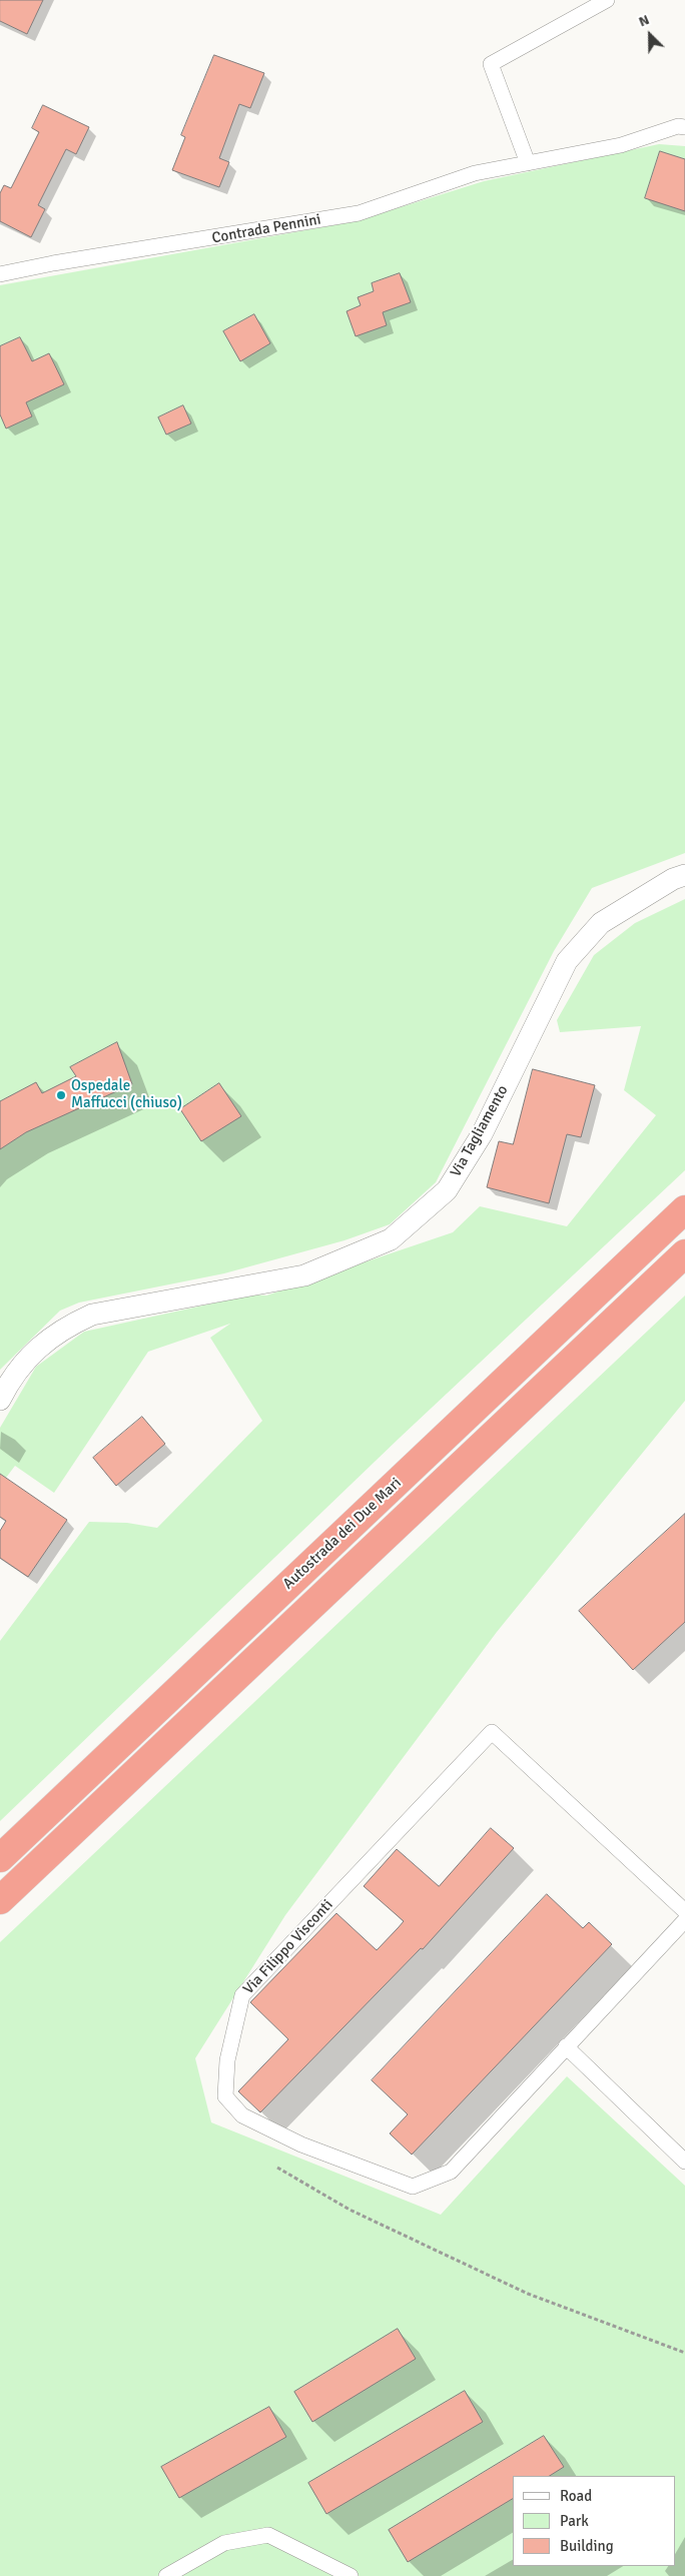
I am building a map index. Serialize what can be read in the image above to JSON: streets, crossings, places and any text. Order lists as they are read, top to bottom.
{
  "streets": {
    "highway": ["Autostrada dei Due Mari"],
    "main road": ["Via Tagliamento"],
    "street": ["Contrada Pennini", "Via Filippo Visconti"]
  },
  "places": ["Ospedale Maffucci (chiuso)"],
  "legend": ["Road", "Park", "Building"],
  "north": "top left"
}
